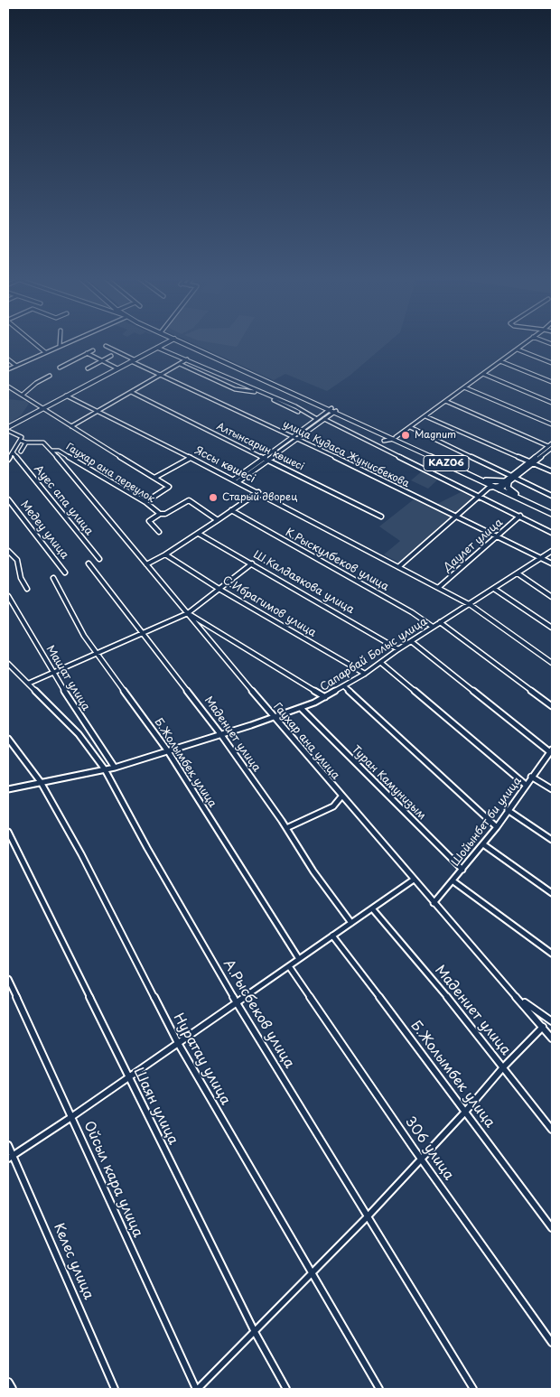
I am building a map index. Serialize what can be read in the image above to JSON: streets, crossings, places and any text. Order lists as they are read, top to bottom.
{
  "streets": {
    "main road": ["KАZ06"],
    "street": [
      "Алтынсарин көшесі",
      "улица Кудаса Жунисбекова",
      "Яссы көшесі",
      "Гаухар ана переулок",
      "Ауес апа улица",
      "Медеу улица",
      "Даулет улица",
      "К.Рыскулбеков улица",
      "Ш.Калдаякова улица",
      "С.Ибрагимов улица",
      "Сапарбай Болыс улица",
      "Машат улица",
      "Мадениет улица",
      "Гаухар ана улица",
      "Б.Жолымбек улица",
      "Туран Камунизым",
      "Шойынбет би улица",
      "А.Рысбеков улица",
      "Нуратау улица",
      "Шаян улица",
      "306 улица",
      "Ойсыл кара улица",
      "Келес улица"
    ]
  },
  "crossings": [
    ["улица Кудаса Жунисбекова", "Даулет улица"],
    ["улица Кудаса Жунисбекова", "Сапарбай Болыс улица"],
    ["Яссы көшесі", "Даулет улица"],
    ["Яссы көшесі", "Сапарбай Болыс улица"],
    ["Гаухар ана переулок", "Гаухар ана улица"],
    ["К.Рыскулбеков улица", "Сапарбай Болыс улица"],
    ["Ш.Калдаякова улица", "Сапарбай Болыс улица"],
    ["С.Ибрагимов улица", "Сапарбай Болыс улица"],
    ["Сапарбай Болыс улица", "Машат улица"],
    ["Сапарбай Болыс улица", "Мадениет улица"],
    ["Сапарбай Болыс улица", "Гаухар ана улица"],
    ["Сапарбай Болыс улица", "Б.Жолымбек улица"],
    ["Сапарбай Болыс улица", "Туран Камунизым"],
    ["Сапарбай Болыс улица", "А.Рысбеков улица"],
    ["Сапарбай Болыс улица", "Нуратау улица"],
    ["Гаухар ана улица", "Шойынбет би улица"],
    ["Туран Камунизым", "Шойынбет би улица"]
  ],
  "places": ["Magnum", "Старый дворец"]
}
